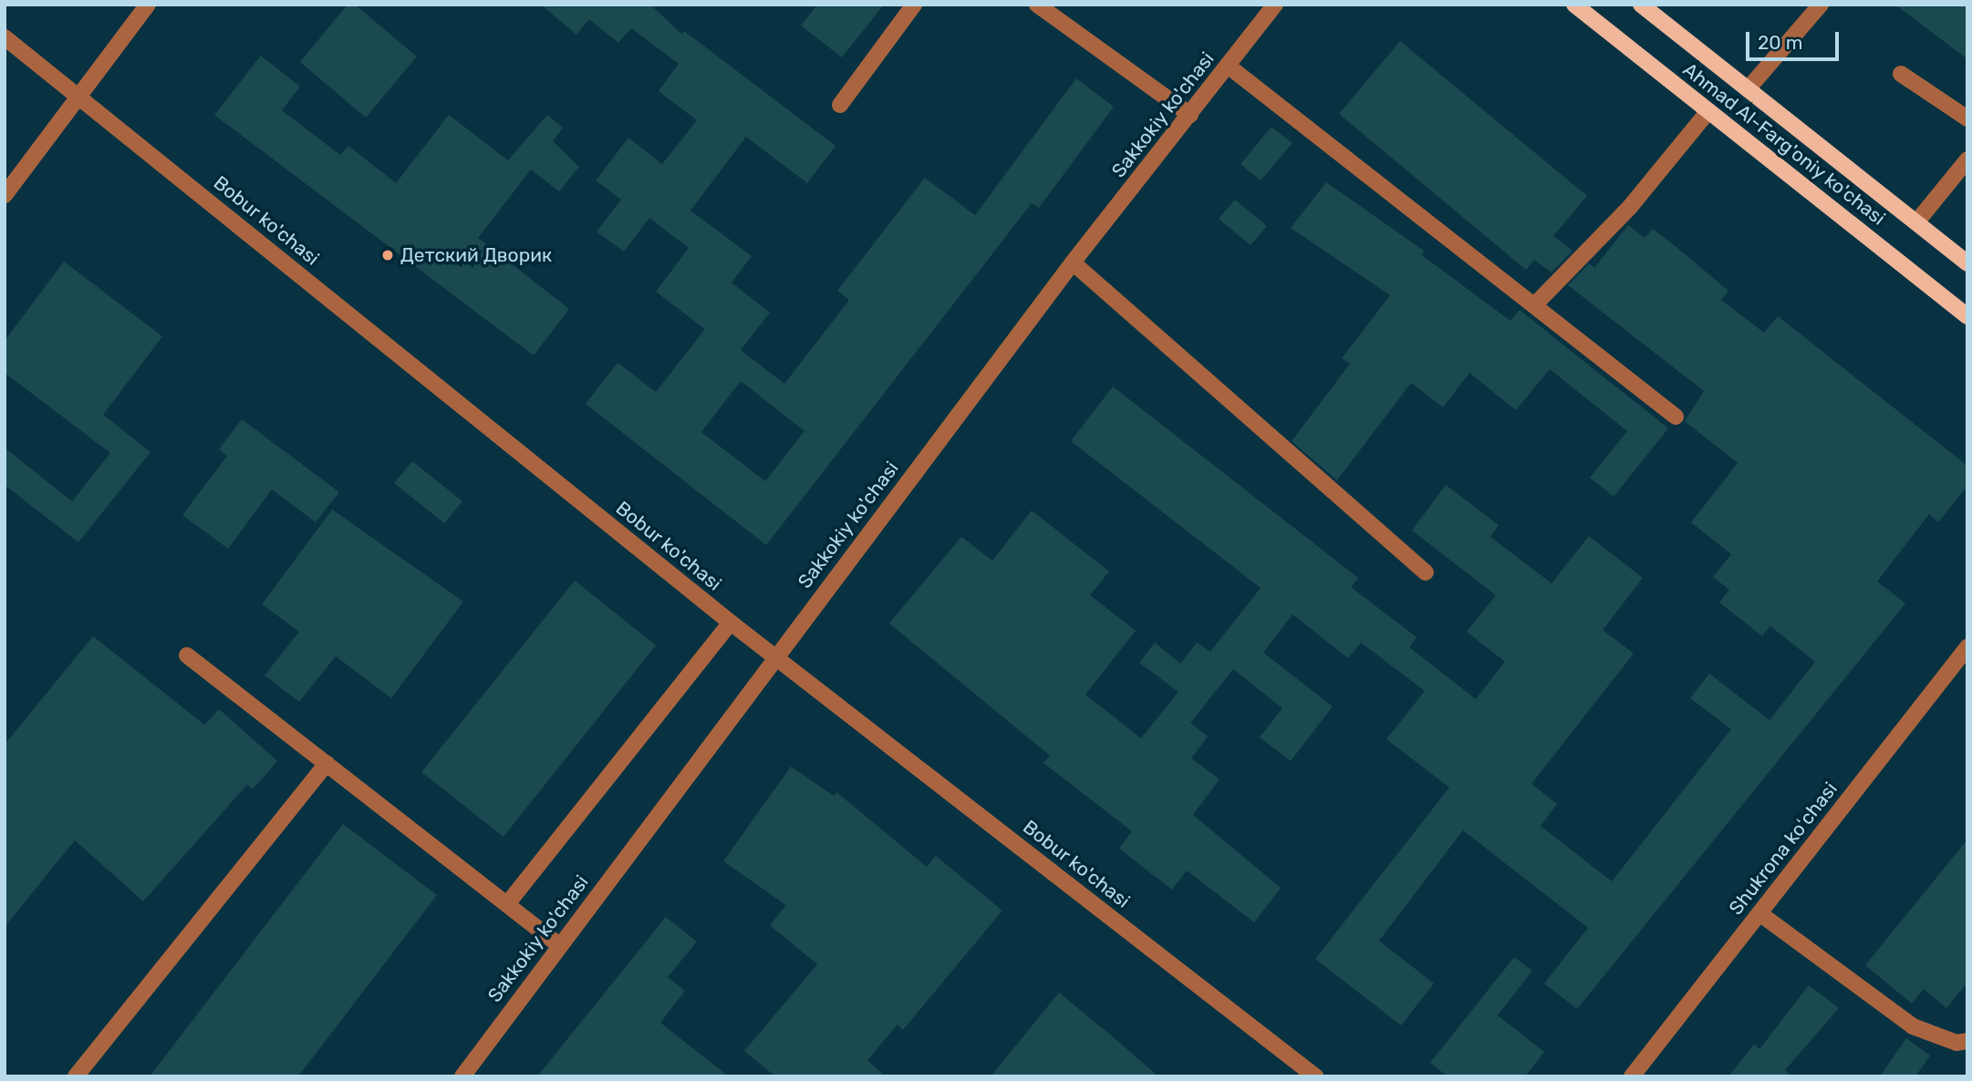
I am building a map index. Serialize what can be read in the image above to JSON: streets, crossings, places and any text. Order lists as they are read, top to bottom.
{
  "streets": {
    "main road": ["Ahmad Al-Farg'oniy ko'chasi"],
    "street": ["Sakkokiy ko'chasi", "Bobur ko'chasi", "Shukrona koʻchasi"]
  },
  "crossings": [
    ["Sakkokiy ko'chasi", "Bobur ko'chasi"]
  ],
  "places": ["Детский Дворик"],
  "scale_bar": "20 m"
}
